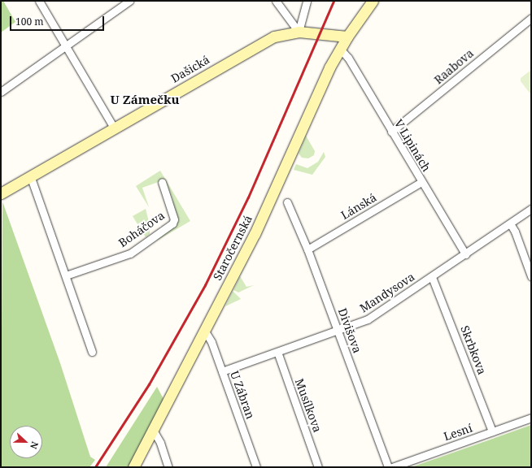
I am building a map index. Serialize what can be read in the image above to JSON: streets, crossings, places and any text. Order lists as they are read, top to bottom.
{
  "streets": {
    "main road": ["Dašická", "Staročernská"],
    "street": [
      "Raabova",
      "V Lipinách",
      "Lánská",
      "Boháčova",
      "Mandysova",
      "Divišova",
      "Skrbkova",
      "U Zábran",
      "Musílkova",
      "Lesní"
    ]
  },
  "crossings": [
    ["Raabova", "V Lipinách"],
    ["Dašická", "Staročernská"],
    ["V Lipinách", "Lánská"],
    ["V Lipinách", "Staročernská"],
    ["V Lipinách", "Mandysova"],
    ["Lánská", "Divišova"],
    ["Staročernská", "U Zábran"],
    ["Mandysova", "Divišova"],
    ["Mandysova", "Skrbkova"],
    ["Mandysova", "U Zábran"],
    ["Mandysova", "Musílkova"],
    ["Skrbkova", "Lesní"]
  ],
  "districts": ["U Zámečku"],
  "scale_bar": "100 m",
  "north": "right"
}
